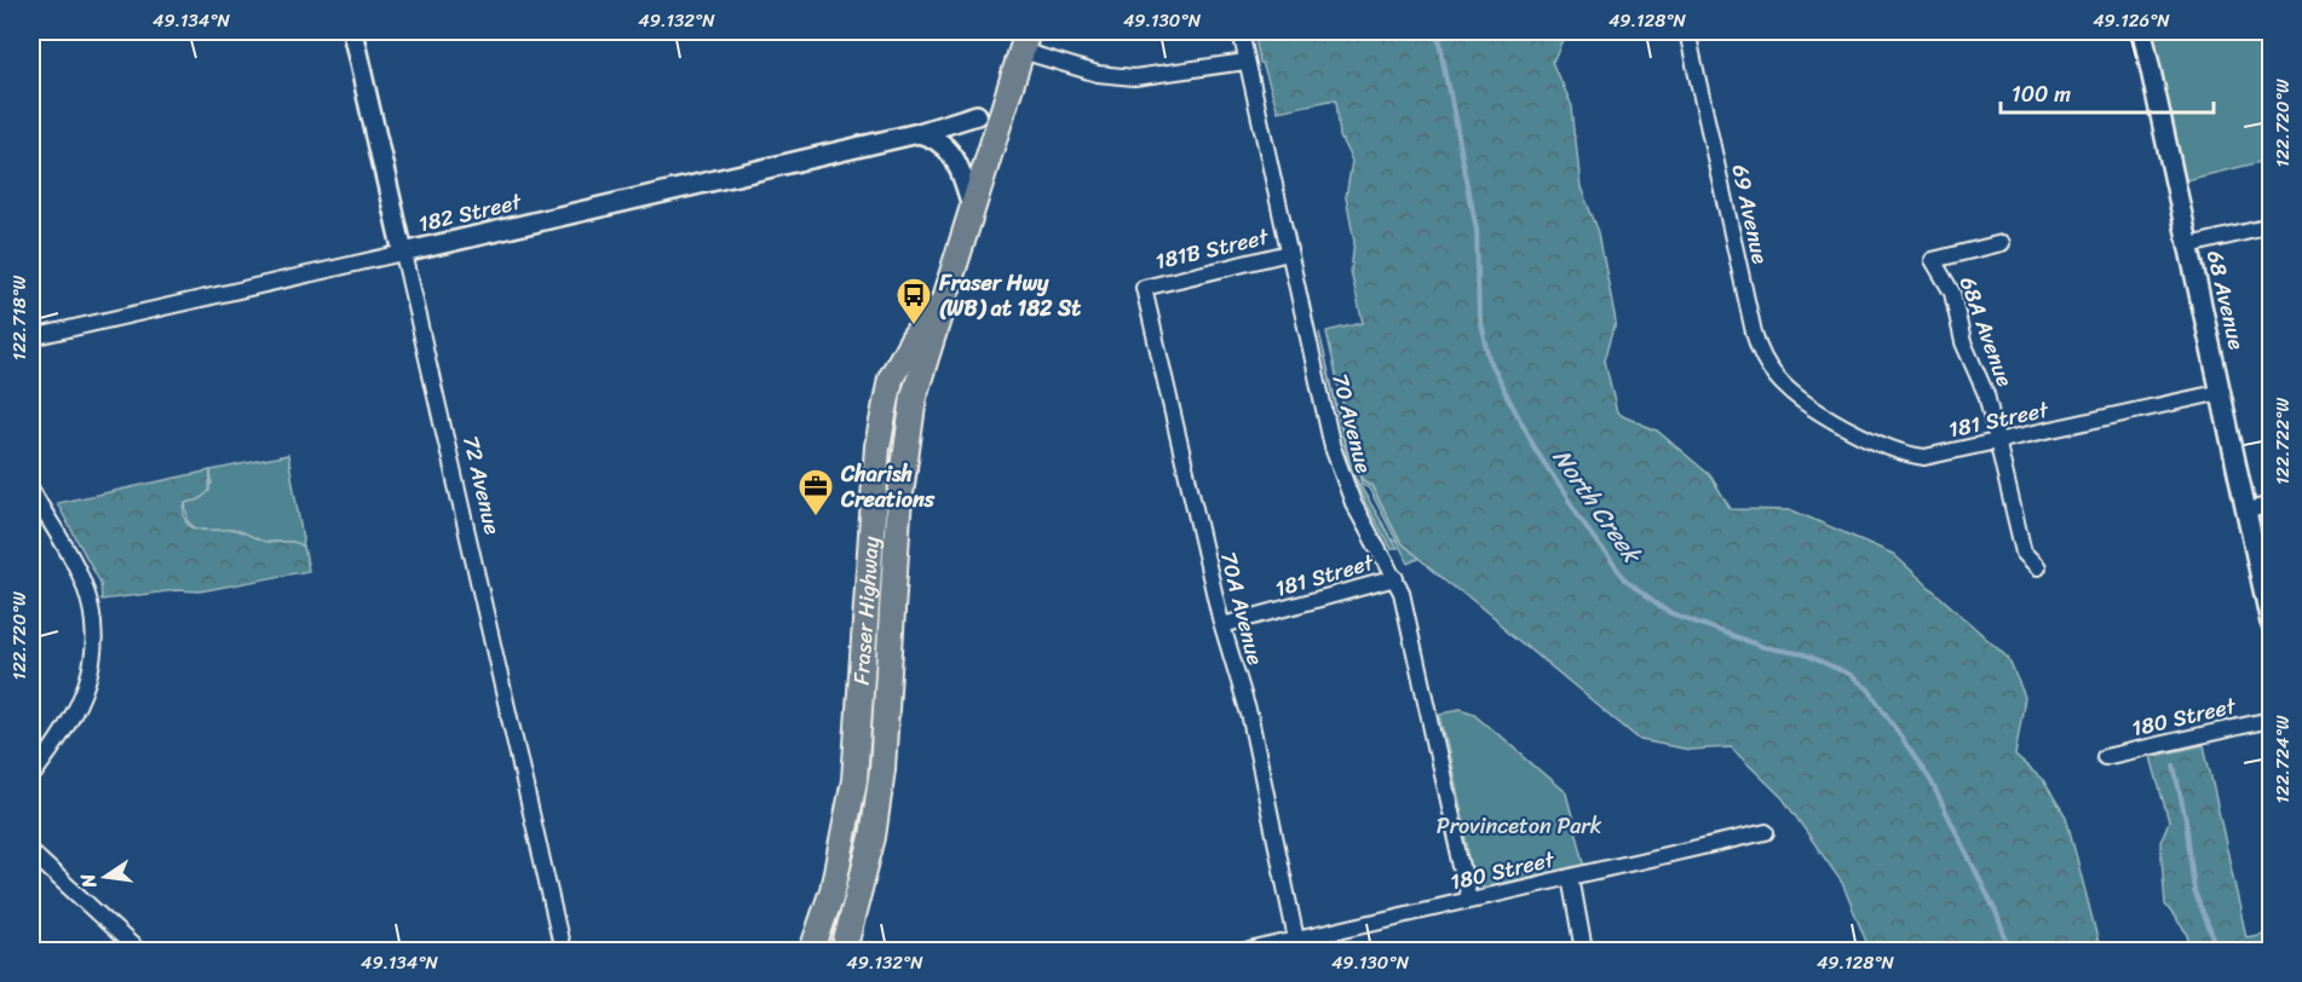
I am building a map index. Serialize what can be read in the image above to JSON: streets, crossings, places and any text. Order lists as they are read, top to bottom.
{
  "streets": {
    "main road": ["Fraser Highway"],
    "street": [
      "182 Street",
      "69 Avenue",
      "181B Street",
      "68 Avenue",
      "68A Avenue",
      "181 Street",
      "70 Avenue",
      "72 Avenue",
      "70A Avenue",
      "180 Street"
    ]
  },
  "crossings": [
    ["182 Street", "72 Avenue"],
    ["69 Avenue", "181 Street"],
    ["181B Street", "70 Avenue"],
    ["181B Street", "70A Avenue"],
    ["68 Avenue", "181 Street"],
    ["68A Avenue", "181 Street"],
    ["181 Street", "70 Avenue"],
    ["181 Street", "70A Avenue"],
    ["70 Avenue", "180 Street"],
    ["70A Avenue", "180 Street"]
  ],
  "water": ["North Creek"],
  "parks": ["Provinceton Park"],
  "places": {
    "bus stop": ["Fraser Hwy (WB) at 182 St"],
    "office": ["Charish Creations"]
  },
  "scale_bar": "100 m",
  "north": "left",
  "coordinates": [
    "49.134°N",
    "49.132°N",
    "49.130°N",
    "49.128°N",
    "49.126°N",
    "122.720°W",
    "122.718°W",
    "122.722°W",
    "122.724°W"
  ]
}
